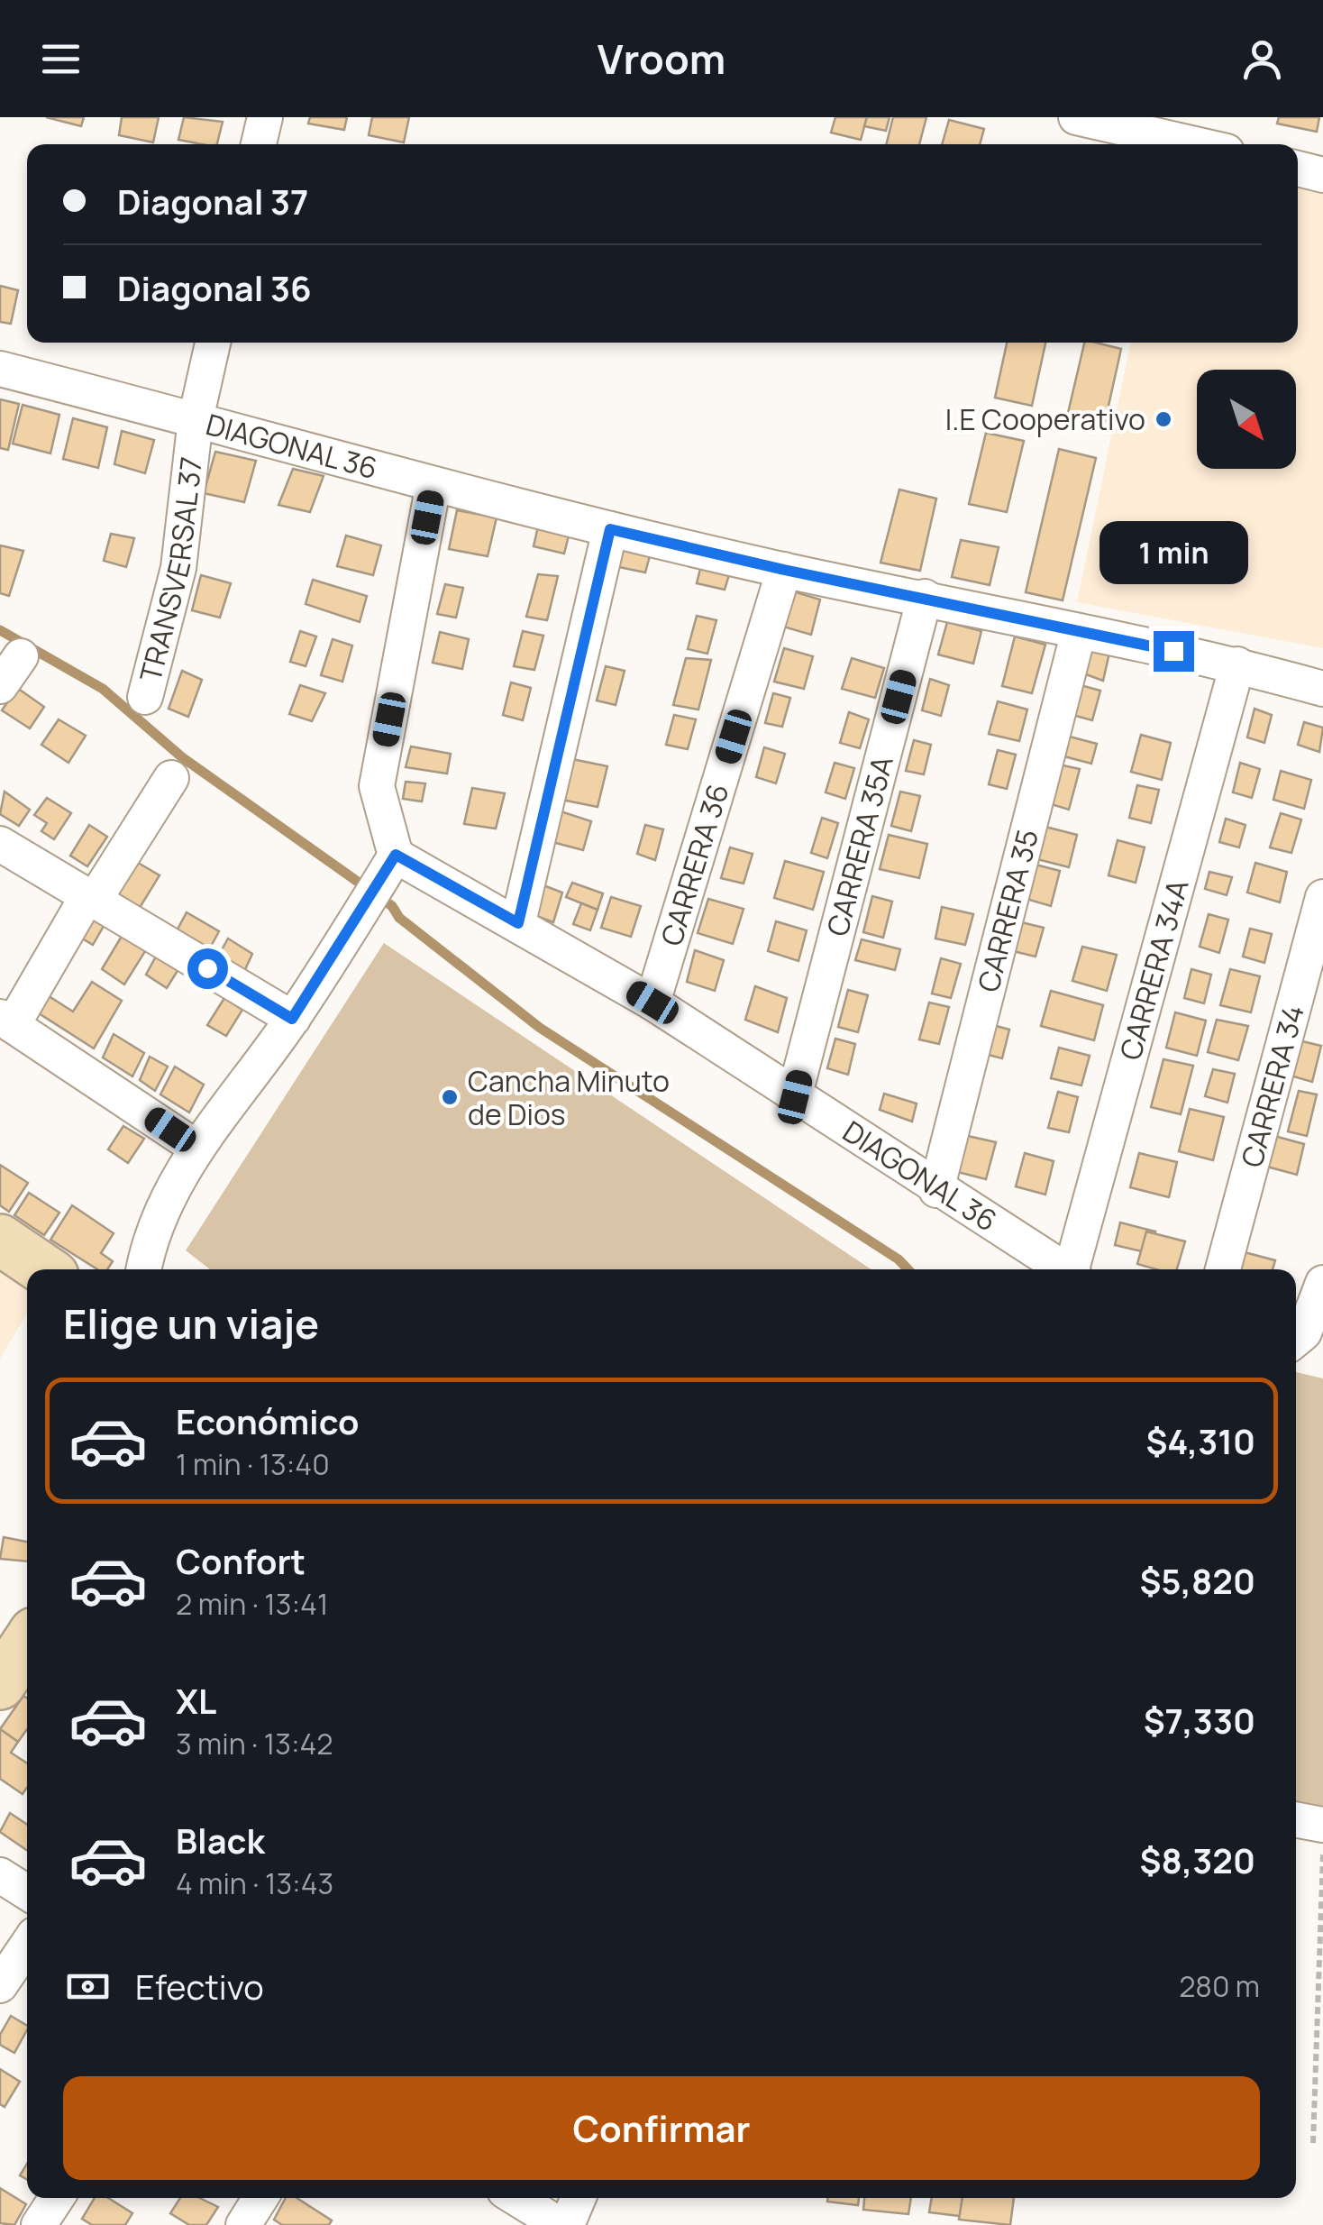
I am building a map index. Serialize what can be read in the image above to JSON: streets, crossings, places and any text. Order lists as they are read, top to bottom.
{
  "streets": {
    "street": [
      "DIAGONAL 36",
      "TRANSVERSAL 37",
      "CARRERA 35A",
      "CARRERA 36",
      "CARRERA 35",
      "CARRERA 34A",
      "CARRERA 34"
    ]
  },
  "crossings": [
    ["DIAGONAL 36", "TRANSVERSAL 37"],
    ["DIAGONAL 36", "CARRERA 35A"],
    ["DIAGONAL 36", "CARRERA 36"],
    ["DIAGONAL 36", "CARRERA 35"],
    ["DIAGONAL 36", "CARRERA 34A"]
  ],
  "places": ["I.E Cooperativo", "Cancha Minuto de Dios"],
  "north": "bottom right",
  "page": {
    "header": "Vroom",
    "banner": ["Diagonal 37", "Diagonal 36"],
    "bubble": "1 min",
    "heading": "Elige un viaje",
    "list": [
      {
        "name": "Económico",
        "note": "1 min · 13:40",
        "value": "$4,310"
      },
      {
        "name": "Confort",
        "note": "2 min · 13:41",
        "value": "$5,820"
      },
      {
        "name": "XL",
        "note": "3 min · 13:42",
        "value": "$7,330"
      },
      {
        "name": "Black",
        "note": "4 min · 13:43",
        "value": "$8,320"
      }
    ],
    "pay": ["Efectivo", "280 m"],
    "buttons": "Confirmar"
  }
}
